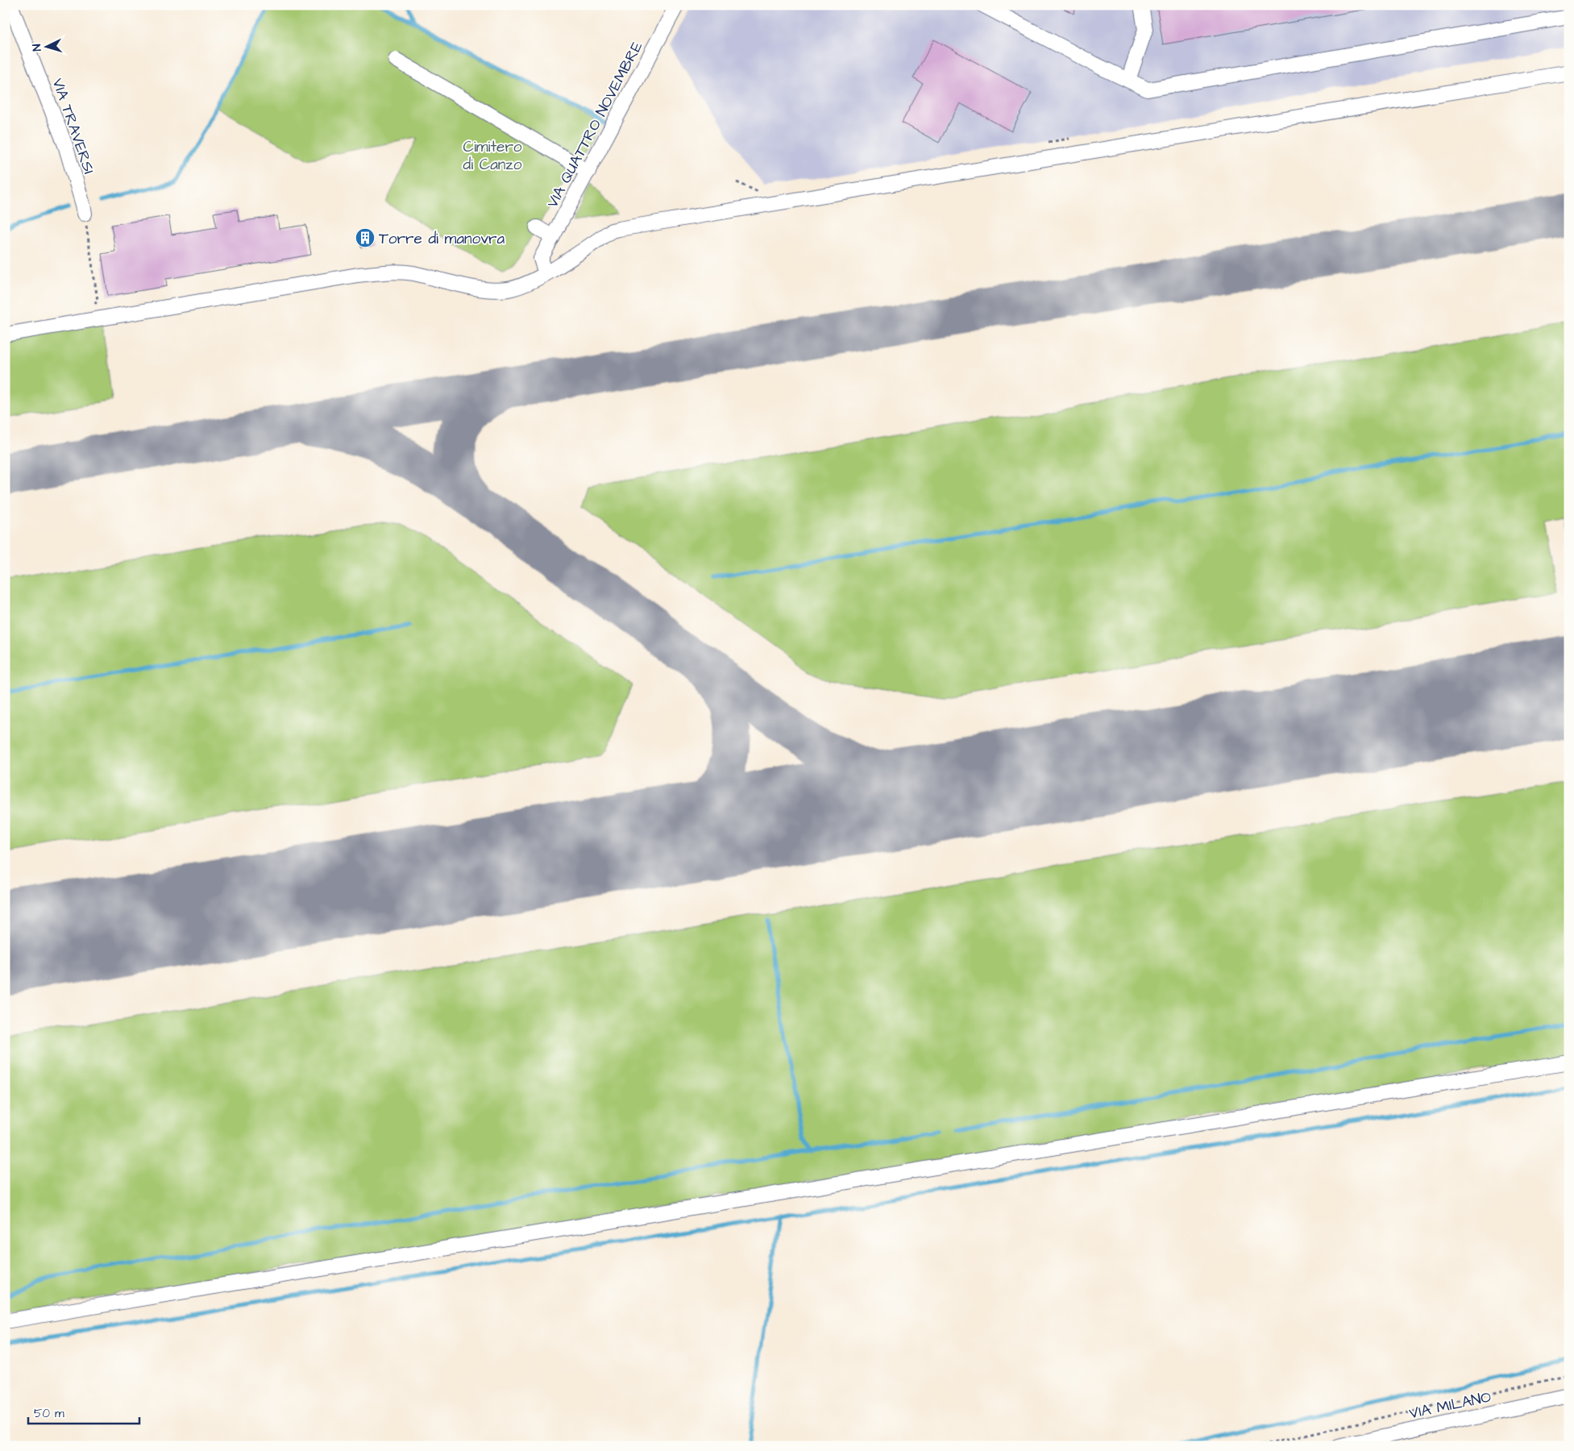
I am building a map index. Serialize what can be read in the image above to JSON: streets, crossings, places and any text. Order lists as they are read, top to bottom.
{
  "streets": {
    "street": ["VIA QUATTRO NOVEMBRE", "VIA TRAVERSI", "VIA MILANO"]
  },
  "parks": ["Cimitero di Canzo"],
  "places": {
    "building": ["Torre di manovra"]
  },
  "scale_bar": "50 m",
  "north": "left"
}
